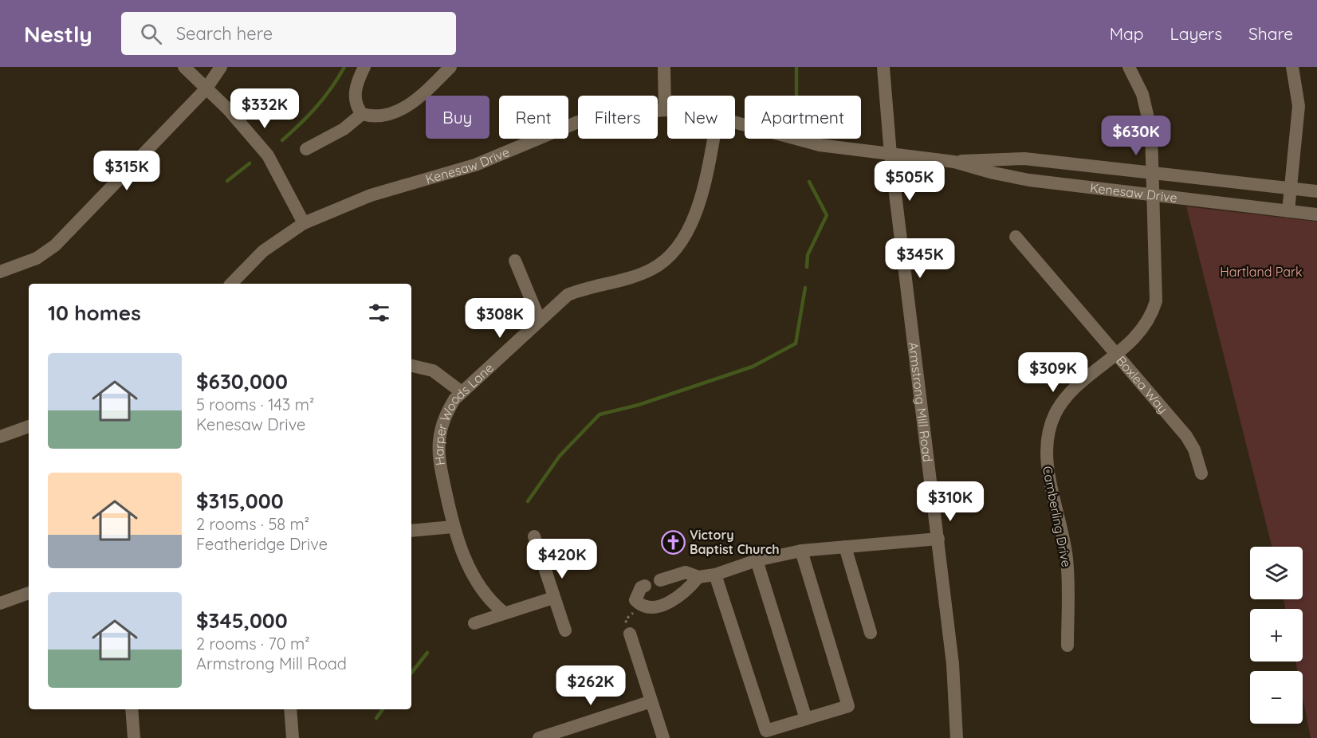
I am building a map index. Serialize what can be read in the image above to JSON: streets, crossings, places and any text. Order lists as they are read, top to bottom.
{
  "streets": {
    "street": [
      "Kenesaw Drive",
      "Boxlea Way",
      "Armstrong Mill Road",
      "Harper Woods Lane",
      "Camberling Drive"
    ]
  },
  "crossings": [
    ["Kenesaw Drive", "Armstrong Mill Road"],
    ["Kenesaw Drive", "Camberling Drive"],
    ["Boxlea Way", "Camberling Drive"]
  ],
  "parks": ["Hartland Park"],
  "places": {
    "church": ["Victory Baptist Church"]
  },
  "page": {
    "header": "Nestly",
    "search": "Search here",
    "nav": ["Map", "Layers", "Share"],
    "price": [
      "$332K",
      "$630K",
      "$315K",
      "$505K",
      "$345K",
      "$308K",
      "$309K",
      "$310K",
      "$420K",
      "$262K"
    ],
    "chip": [
      "Buy",
      "Rent",
      "Filters",
      "New",
      "Apartment"
    ],
    "heading": "10 homes",
    "list": [
      {
        "name": "$630,000",
        "note": "5 rooms · 143 m² · Kenesaw Drive"
      },
      {
        "name": "$315,000",
        "note": "2 rooms · 58 m² · Featheridge Drive"
      },
      {
        "name": "$345,000",
        "note": "2 rooms · 70 m² · Armstrong Mill Road"
      }
    ],
    "map_buttons": ["+", "−"]
  }
}
